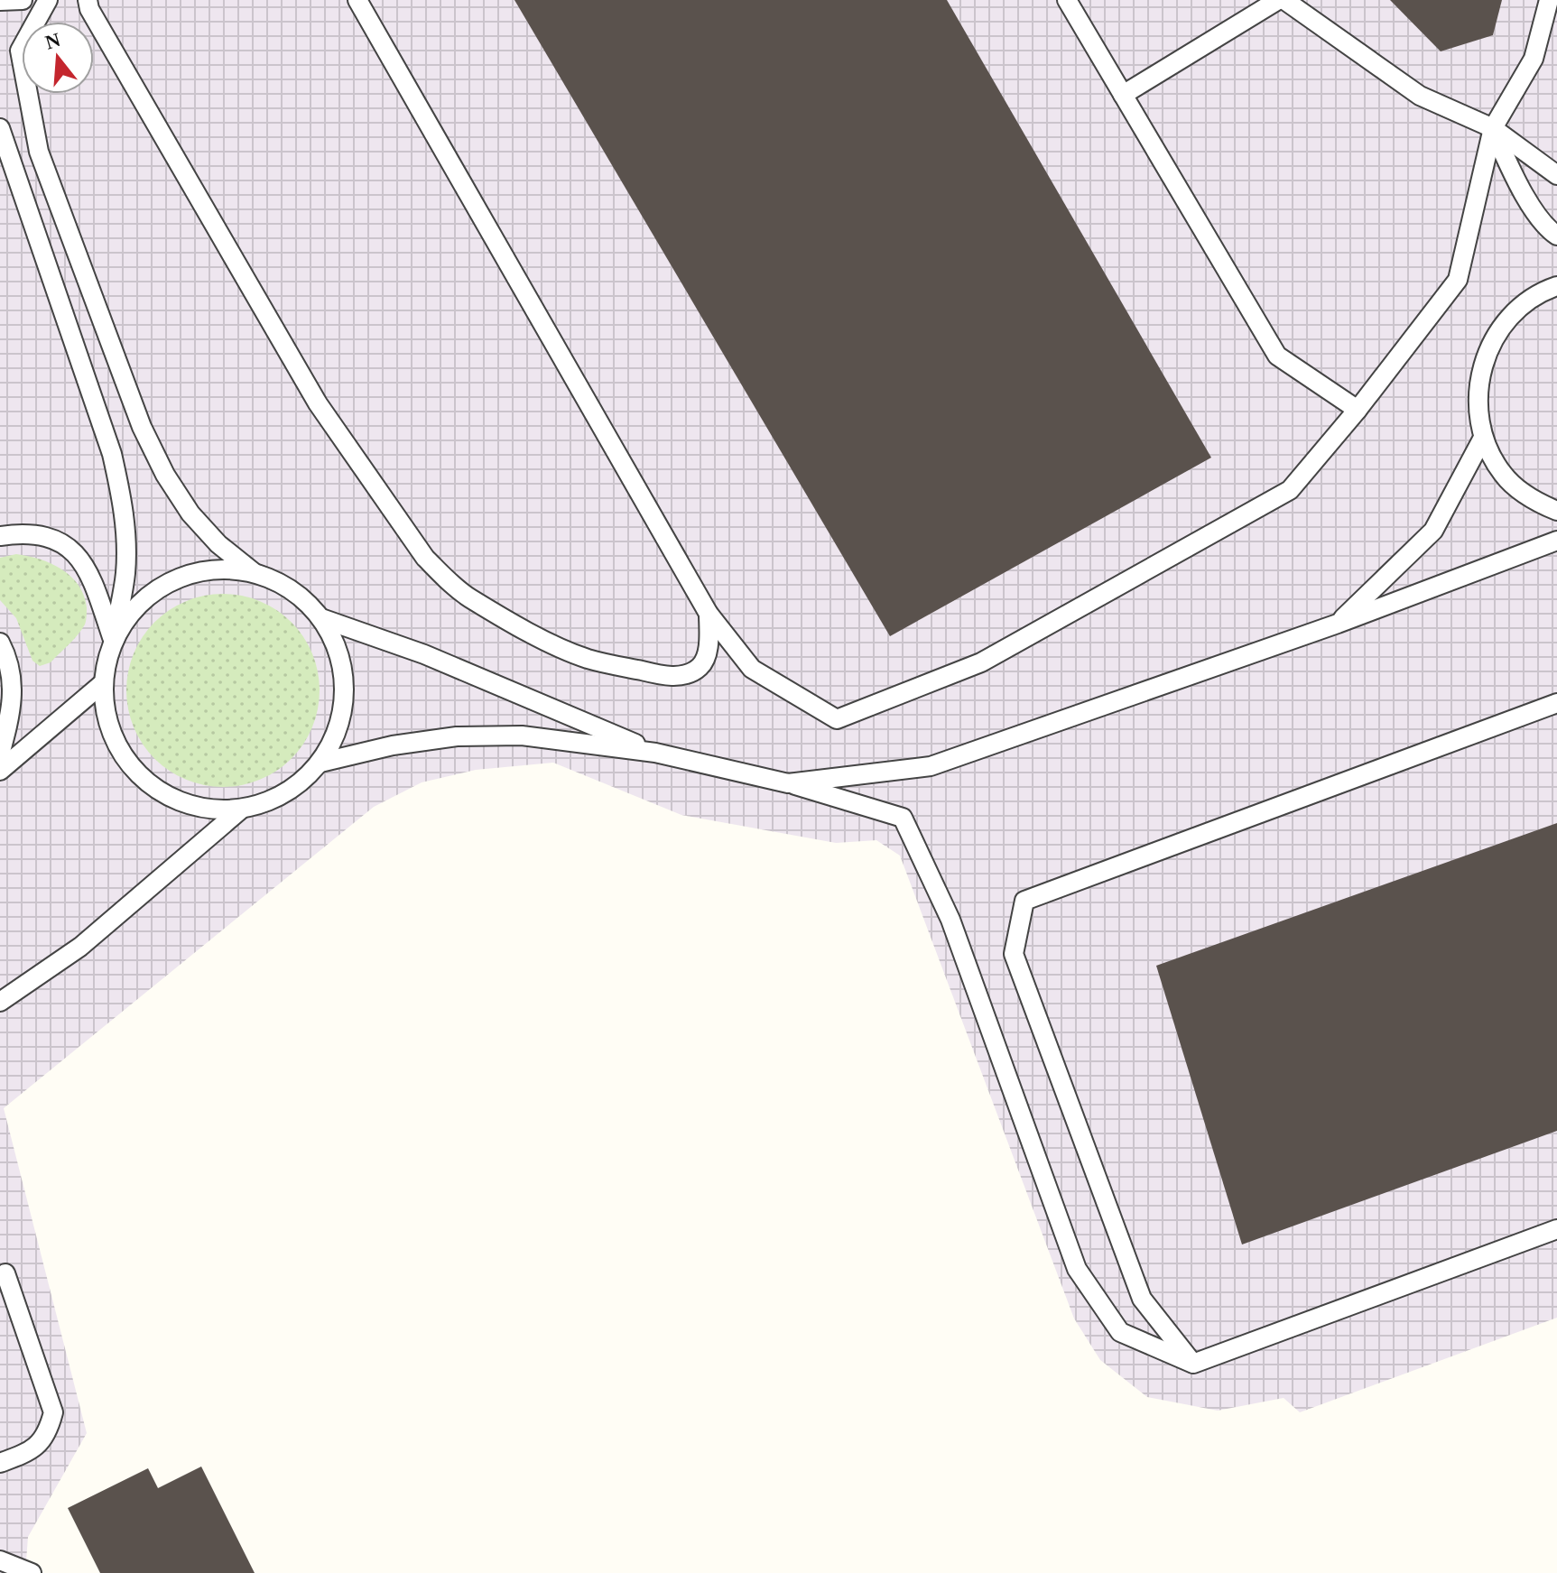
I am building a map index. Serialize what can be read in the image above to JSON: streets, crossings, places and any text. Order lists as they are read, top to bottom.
{
  "north": "top"
}
